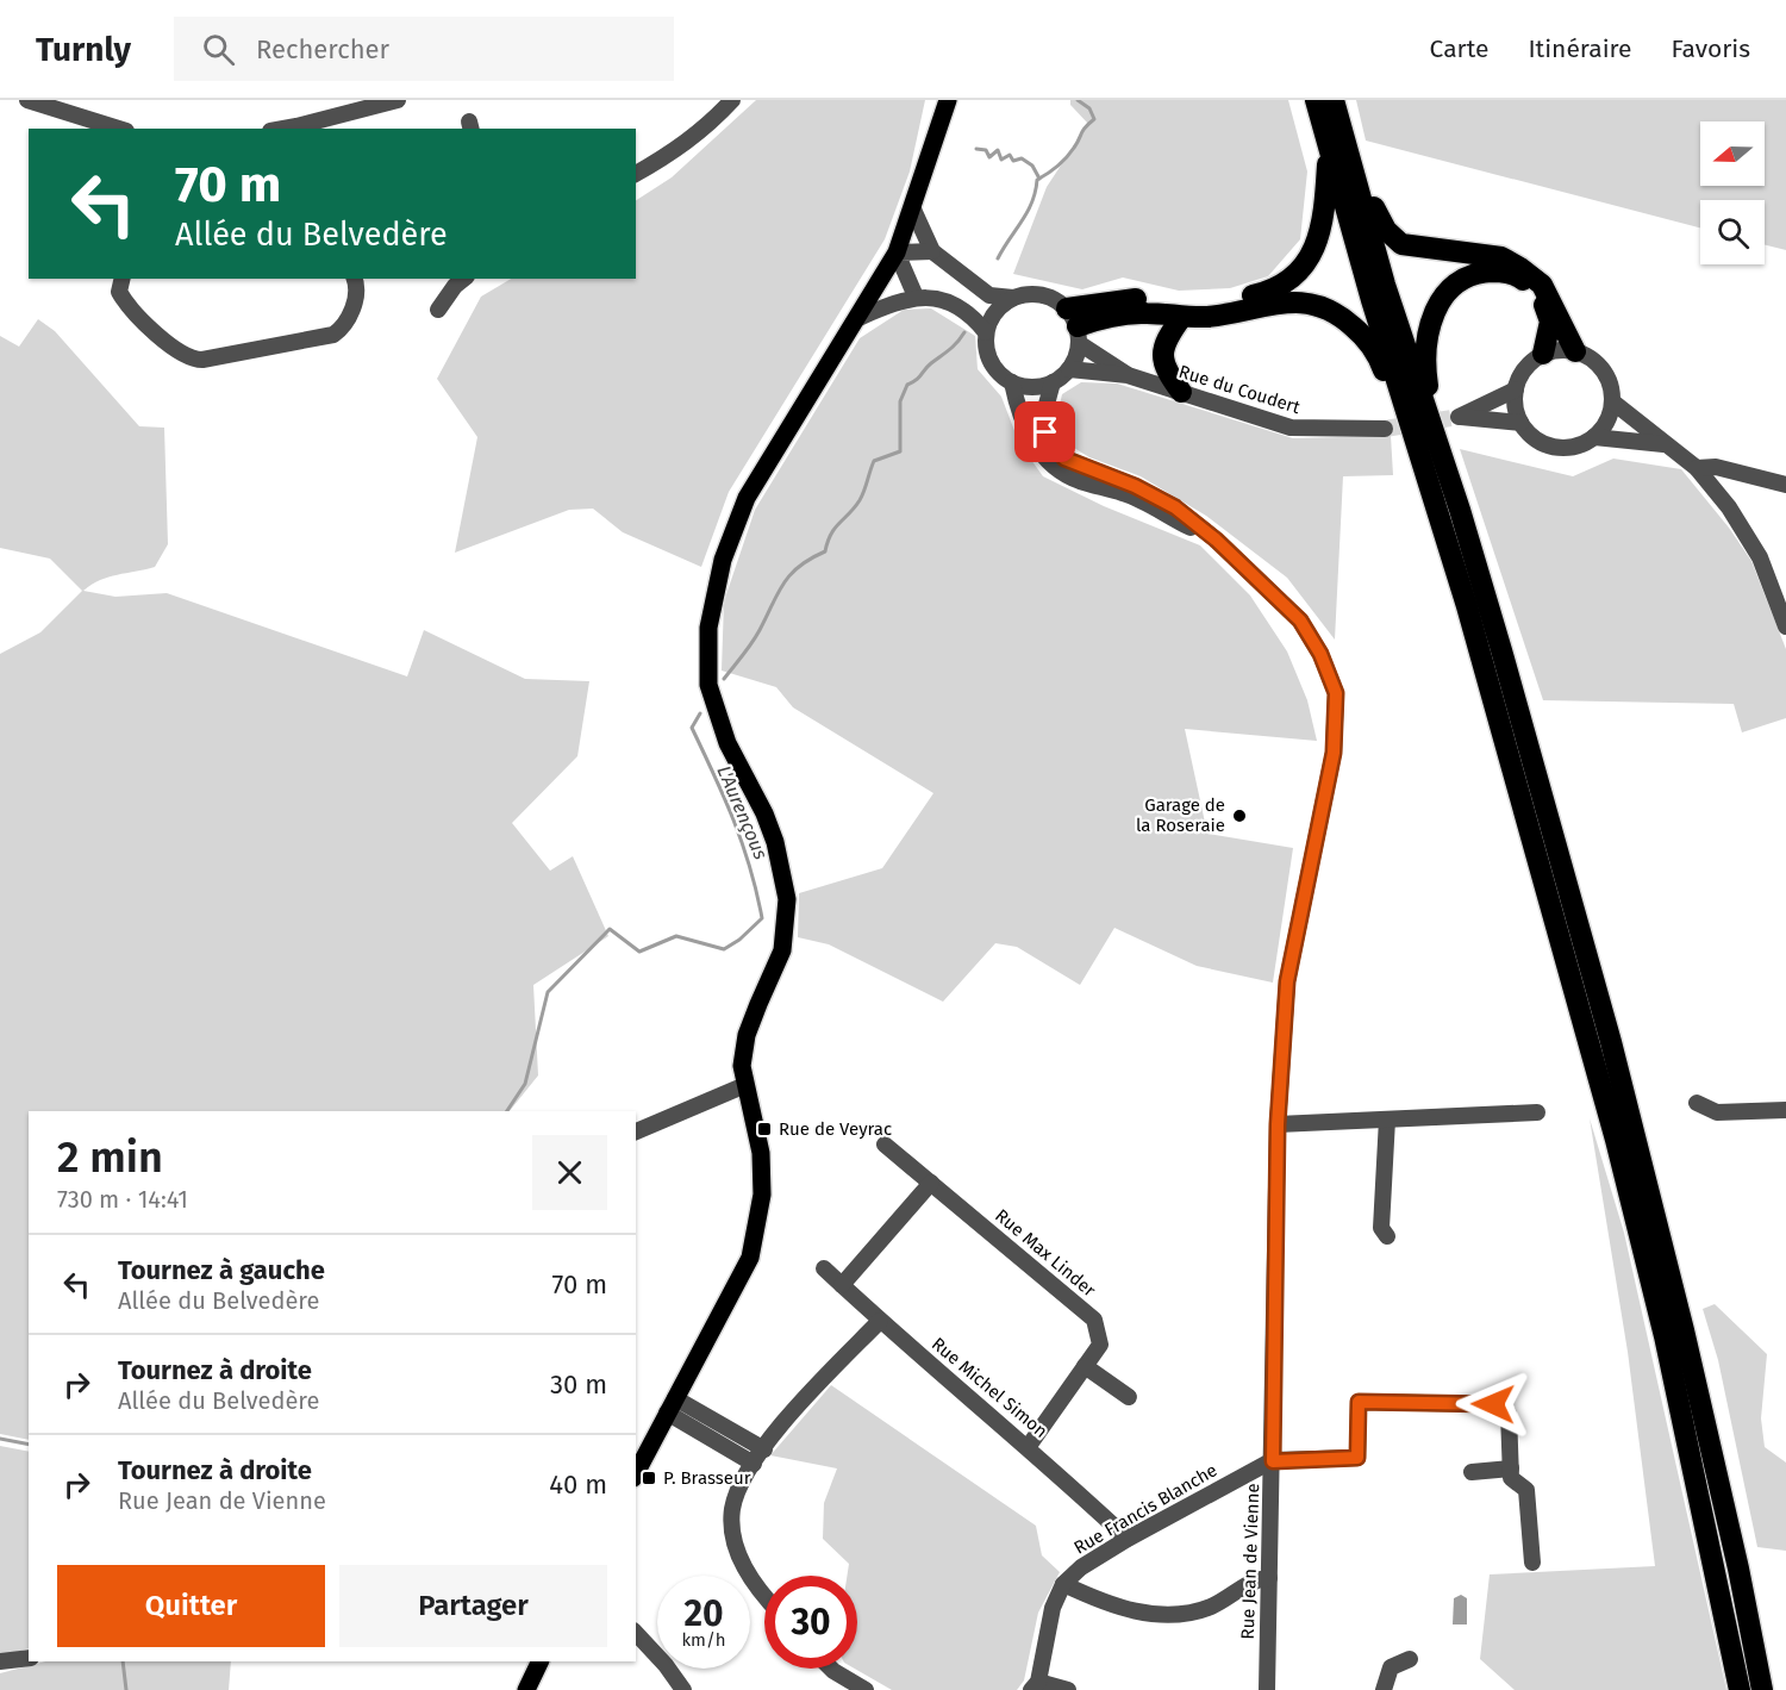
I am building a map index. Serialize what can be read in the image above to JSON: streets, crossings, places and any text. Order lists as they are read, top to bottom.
{
  "streets": {
    "street": [
      "Rue du Coudert",
      "Rue Max Linder",
      "Rue Michel Simon",
      "Rue Francis Blanche",
      "Rue Jean de Vienne"
    ]
  },
  "crossings": [
    ["Rue du Coudert", "Rue Jean de Vienne"],
    ["Rue Max Linder", "Rue Michel Simon"],
    ["Rue Michel Simon", "Rue Francis Blanche"],
    ["Rue Francis Blanche", "Rue Jean de Vienne"]
  ],
  "water": ["L'Aurençous"],
  "places": {
    "other": ["Garage de la Roseraie"],
    "transit": ["Rue de Veyrac", "P. Brasseur"]
  },
  "north": "left",
  "page": {
    "header": "Turnly",
    "search": "Rechercher",
    "nav": ["Carte", "Itinéraire", "Favoris"],
    "turn": ["70 m", "Allée du Belvedère"],
    "heading": ["2 min", "730 m · 14:41"],
    "list": [
      {
        "name": "Tournez à gauche",
        "note": "Allée du Belvedère",
        "value": "70 m"
      },
      {
        "name": "Tournez à droite",
        "note": "Allée du Belvedère",
        "value": "30 m"
      },
      {
        "name": "Tournez à droite",
        "note": "Rue Jean de Vienne",
        "value": "40 m"
      }
    ],
    "buttons": ["Quitter", "Partager"],
    "speed": "20 km/h",
    "limit": "30"
  }
}
